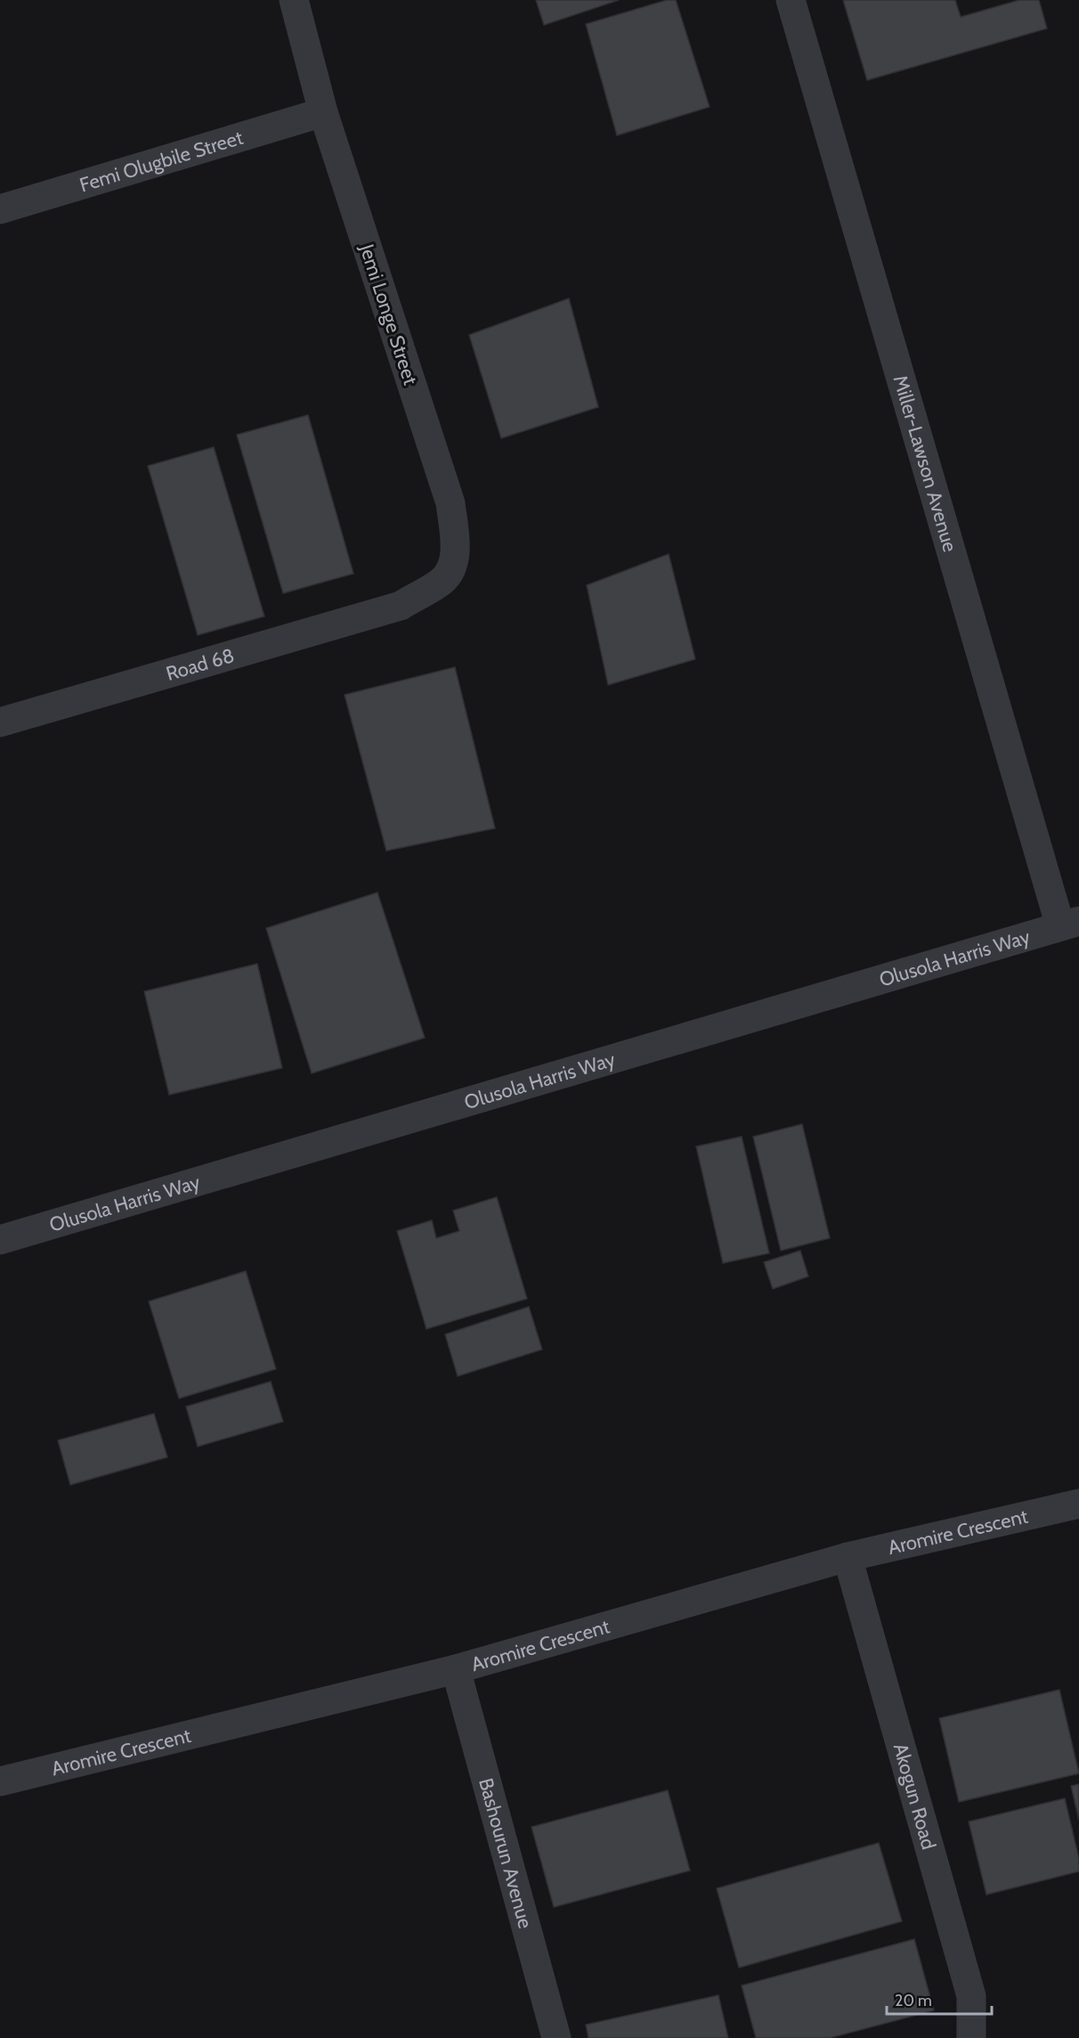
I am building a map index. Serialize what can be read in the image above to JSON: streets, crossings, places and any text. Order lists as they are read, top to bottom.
{
  "streets": {
    "street": [
      "Femi Olugbile Street",
      "Jemi Longe Street",
      "Miller-Lawson Avenue",
      "Road 68",
      "Olusola Harris Way",
      "Aromire Crescent",
      "Akogun Road",
      "Bashourun Avenue"
    ]
  },
  "crossings": [
    ["Femi Olugbile Street", "Jemi Longe Street"],
    ["Jemi Longe Street", "Road 68"],
    ["Miller-Lawson Avenue", "Olusola Harris Way"],
    ["Aromire Crescent", "Akogun Road"],
    ["Aromire Crescent", "Bashourun Avenue"]
  ],
  "scale_bar": "20 m"
}
